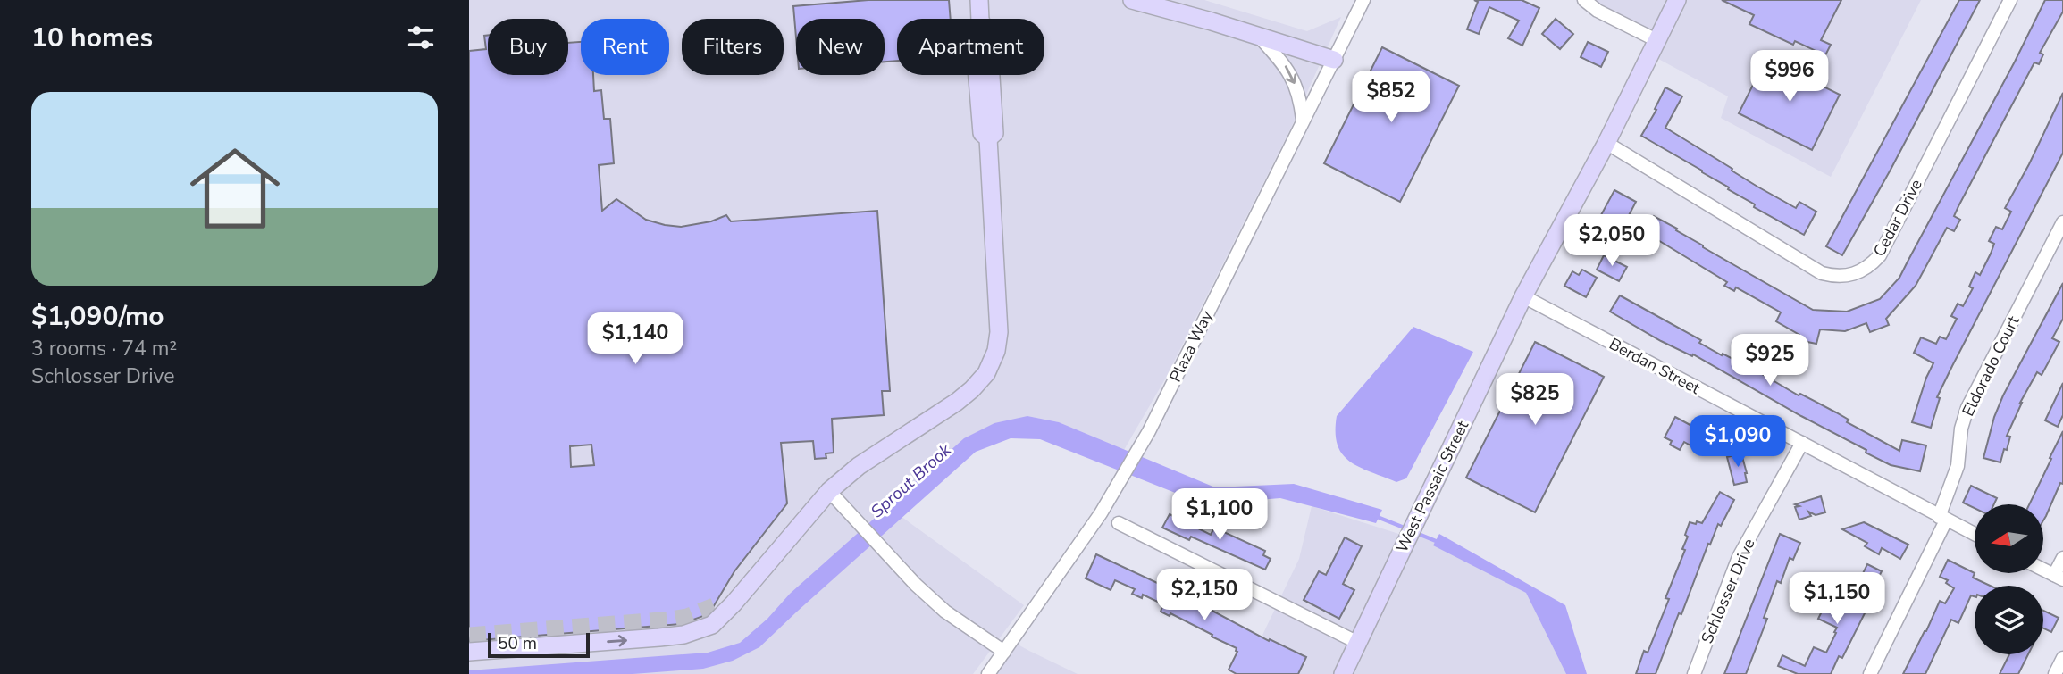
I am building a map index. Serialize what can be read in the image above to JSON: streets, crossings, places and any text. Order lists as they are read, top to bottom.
{
  "streets": {
    "street": [
      "Cedar Drive",
      "Plaza Way",
      "Berdan Street",
      "Eldorado Court",
      "West Passaic Street",
      "Schlosser Drive"
    ]
  },
  "crossings": [
    ["Cedar Drive", "West Passaic Street"],
    ["Berdan Street", "Eldorado Court"],
    ["Berdan Street", "West Passaic Street"],
    ["Berdan Street", "Schlosser Drive"]
  ],
  "water": ["Sprout Brook"],
  "scale_bar": "50 m",
  "north": "left",
  "page": {
    "heading": "10 homes",
    "chip": [
      "Buy",
      "Rent",
      "Filters",
      "New",
      "Apartment"
    ],
    "price": [
      "$996",
      "$852",
      "$2,050",
      "$1,140",
      "$925",
      "$825",
      "$1,090",
      "$1,100",
      "$2,150",
      "$1,150"
    ],
    "list": [
      {
        "name": "$1,090/mo",
        "note": "3 rooms · 74 m² · Schlosser Drive"
      }
    ],
    "scale": "50 m"
  }
}
